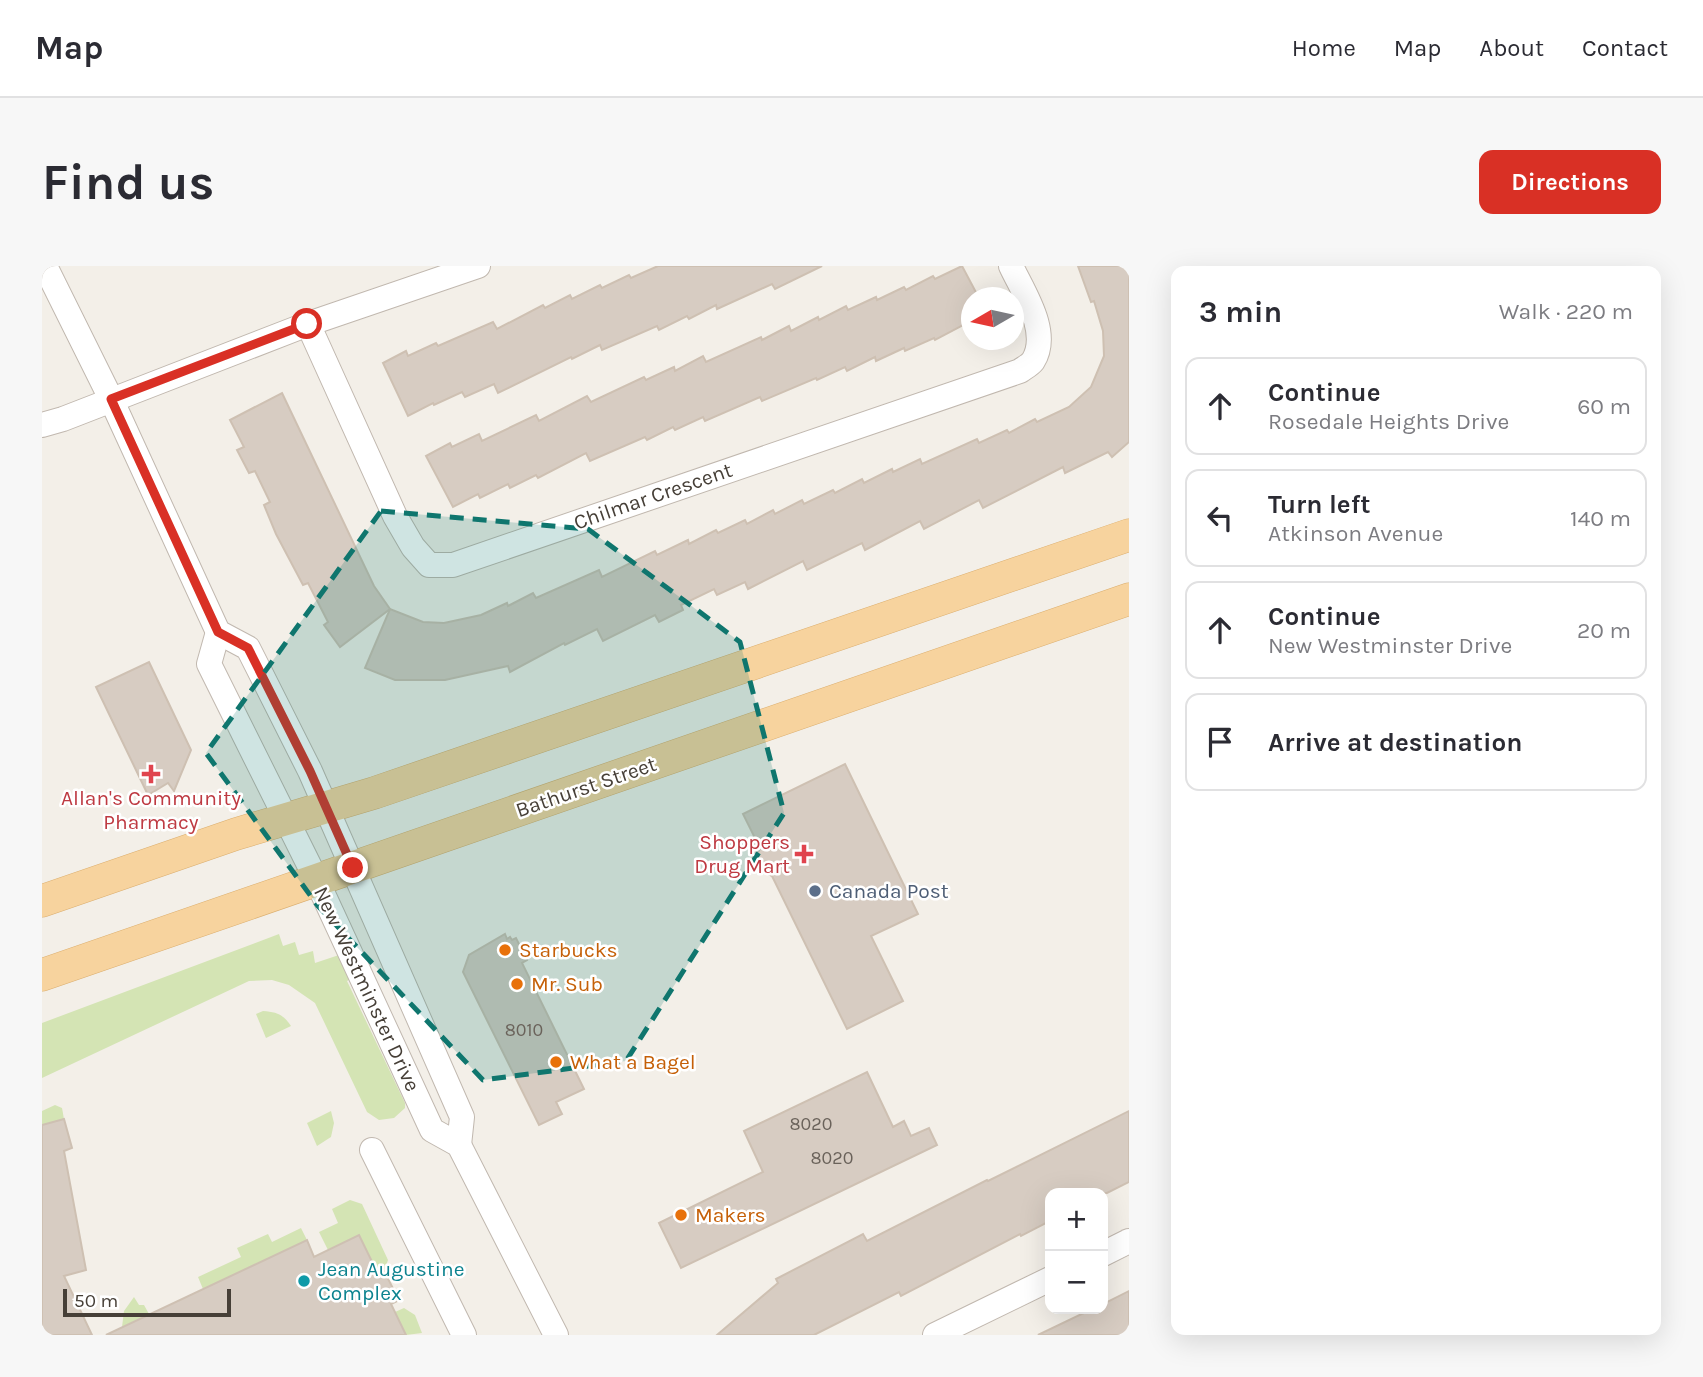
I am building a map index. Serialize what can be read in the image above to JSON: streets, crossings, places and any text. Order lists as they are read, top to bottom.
{
  "streets": {
    "main road": ["Bathurst Street"],
    "street": ["Chilmar Crescent", "New Westminster Drive"]
  },
  "crossings": [
    ["Bathurst Street", "New Westminster Drive"]
  ],
  "places": {
    "health": ["Allan's Community Pharmacy", "Shoppers Drug Mart"],
    "other": [
      "Canada Post",
      "Starbucks",
      "Mr. Sub",
      "What a Bagel",
      "Makers",
      "Jean Augustine Complex"
    ]
  },
  "house_numbers": ["8010", "8020", "8020"],
  "scale_bar": "50 m",
  "north": "left",
  "page": {
    "header": "Map",
    "nav": [
      "Home",
      "Map",
      "About",
      "Contact"
    ],
    "buttons": "Directions",
    "title": "Find us",
    "heading": ["3 min", "Walk · 220 m"],
    "list": [
      ["Continue", "Rosedale Heights Drive", "60 m"],
      ["Turn left", "Atkinson Avenue", "140 m"],
      ["Continue", "New Westminster Drive", "20 m"],
      "Arrive at destination"
    ],
    "map_buttons": ["+", "−"],
    "scale": "50 m"
  }
}
